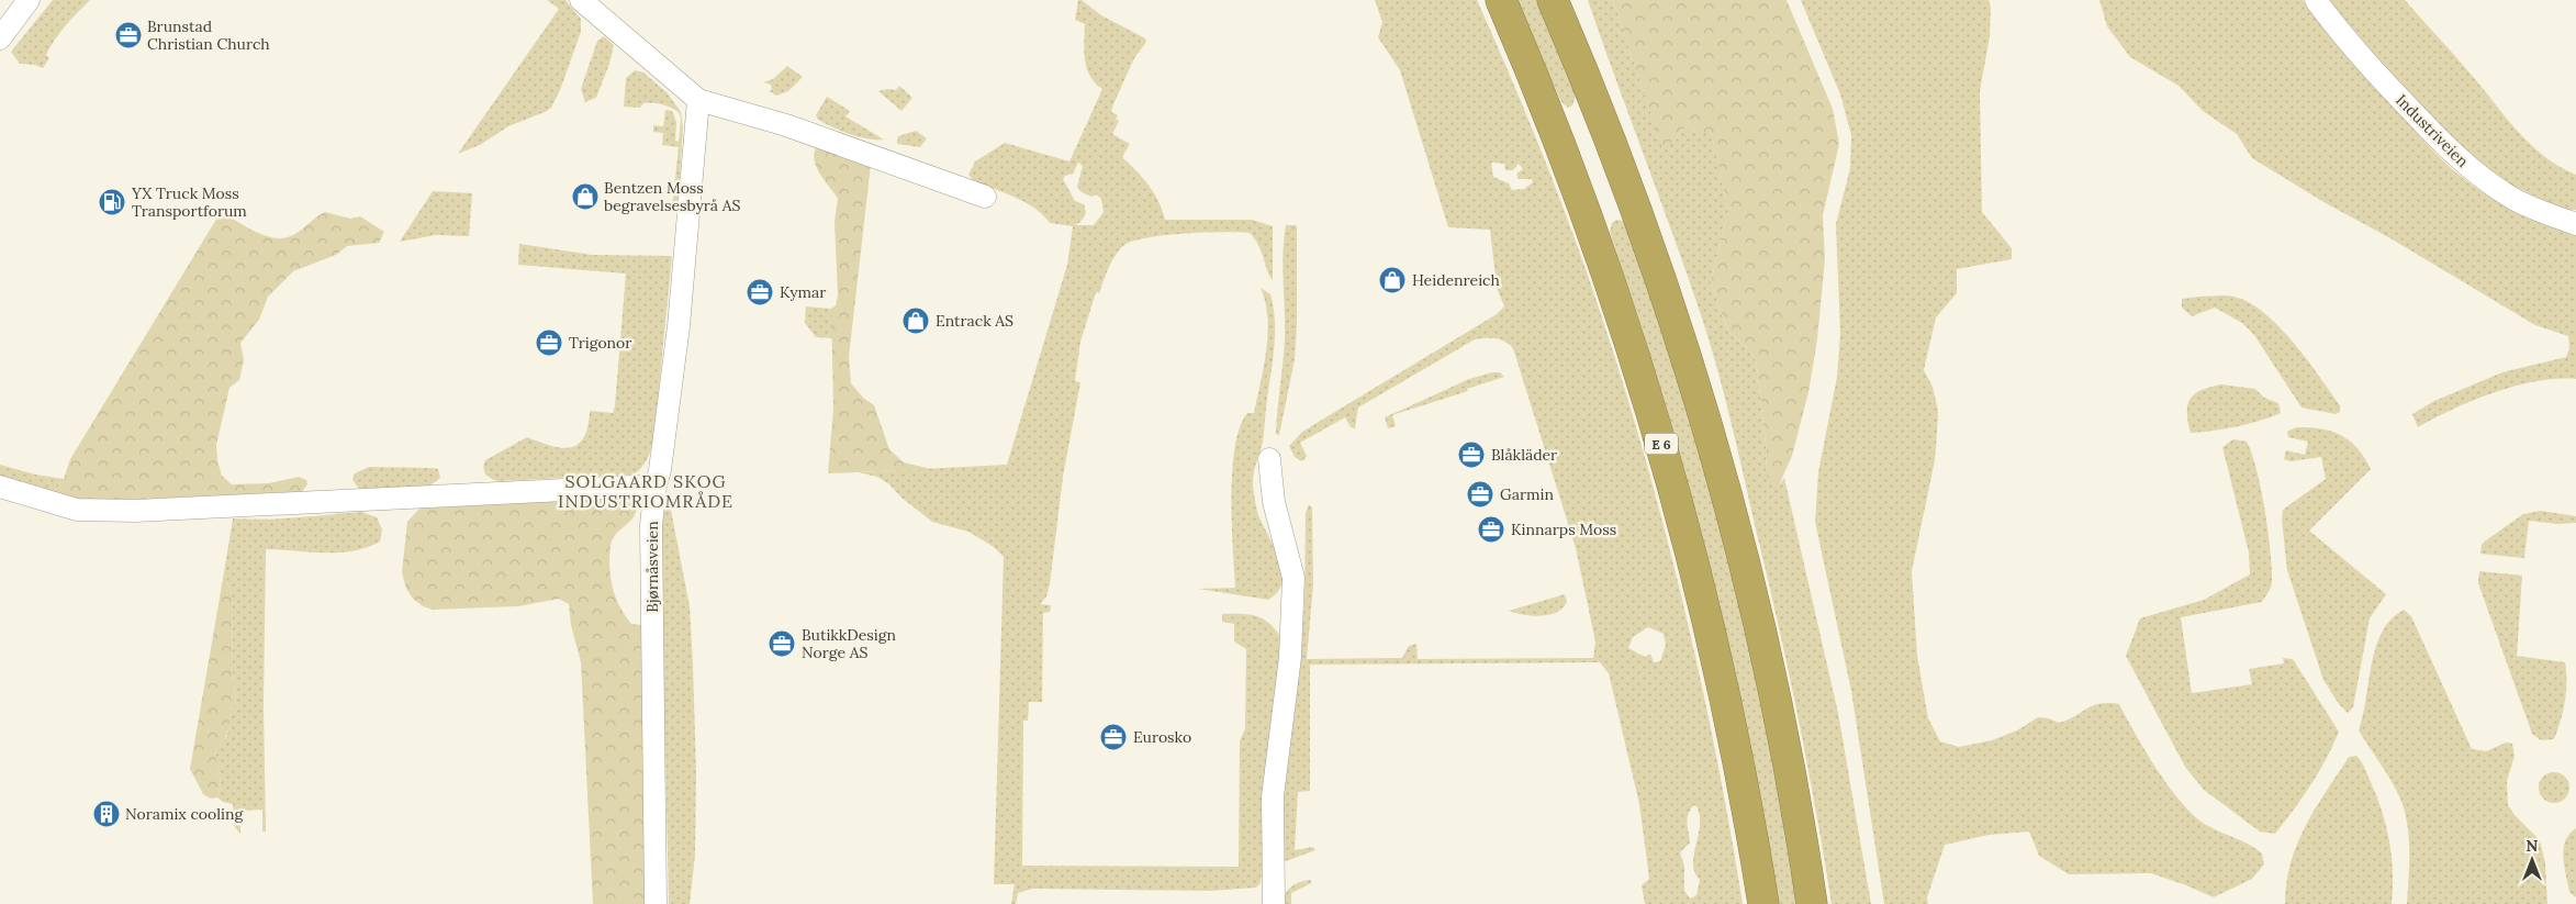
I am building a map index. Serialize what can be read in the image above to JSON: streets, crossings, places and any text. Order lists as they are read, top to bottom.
{
  "streets": {
    "highway": ["E 6"],
    "street": ["Industriveien", "Bjørnåsveien"]
  },
  "districts": ["SOLGAARD SKOG INDUSTRIOMRÅDE"],
  "places": {
    "office": [
      "Brunstad Christian Church",
      "Kymar",
      "Trigonor",
      "Blåkläder",
      "Garmin",
      "Kinnarps Moss",
      "ButikkDesign Norge AS",
      "Eurosko"
    ],
    "shop": ["Bentzen Moss begravelsesbyrå AS", "Heidenreich", "Entrack AS"],
    "fuel station": ["YX Truck Moss Transportforum"],
    "building": ["Noramix cooling"]
  },
  "north": "top"
}
